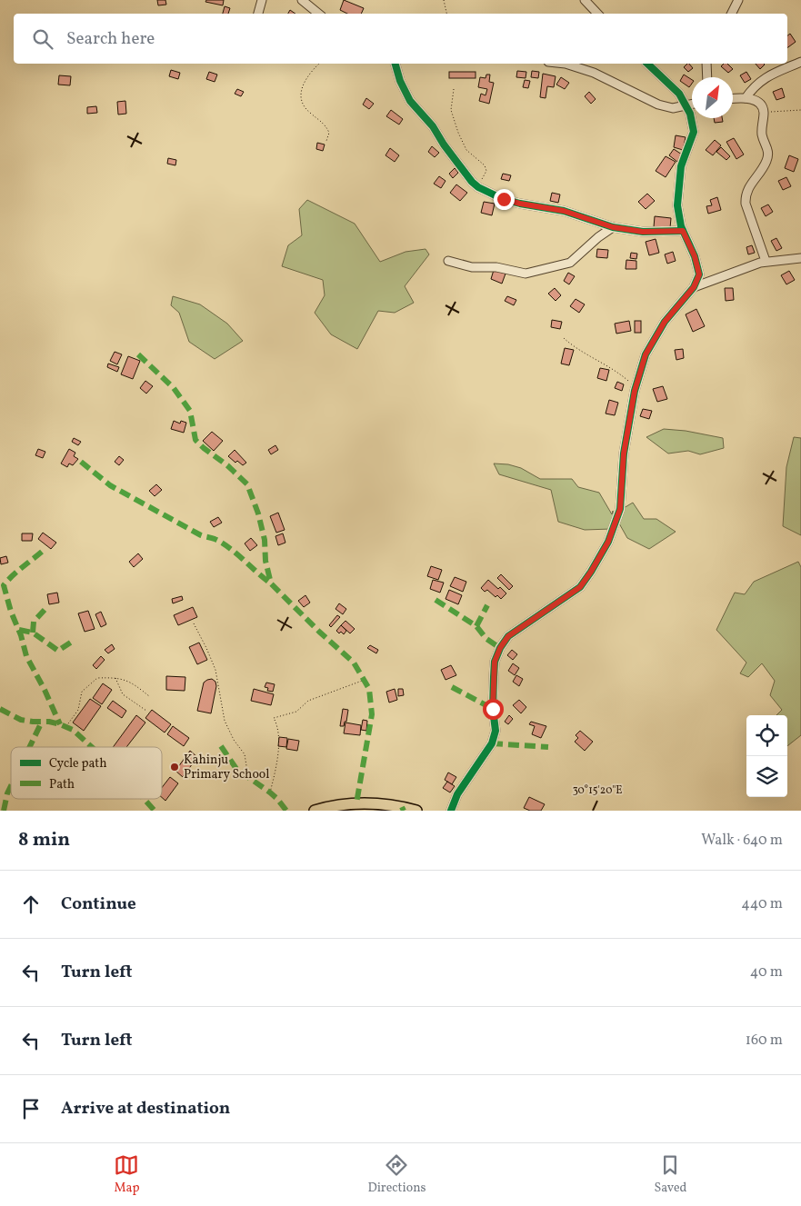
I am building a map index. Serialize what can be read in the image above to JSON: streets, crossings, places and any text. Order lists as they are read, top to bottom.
{
  "places": ["Kahinju Primary School"],
  "legend": ["Cycle path", "Path"],
  "north": "top right",
  "page": {
    "search": "Search here",
    "heading": ["8 min", "Walk · 640 m"],
    "list": [
      ["Continue", "440 m"],
      ["Turn left", "40 m"],
      ["Turn left", "160 m"],
      "Arrive at destination"
    ],
    "nav": ["Map", "Directions", "Saved"]
  },
  "coordinates": ["30°15'20\"E"]
}
